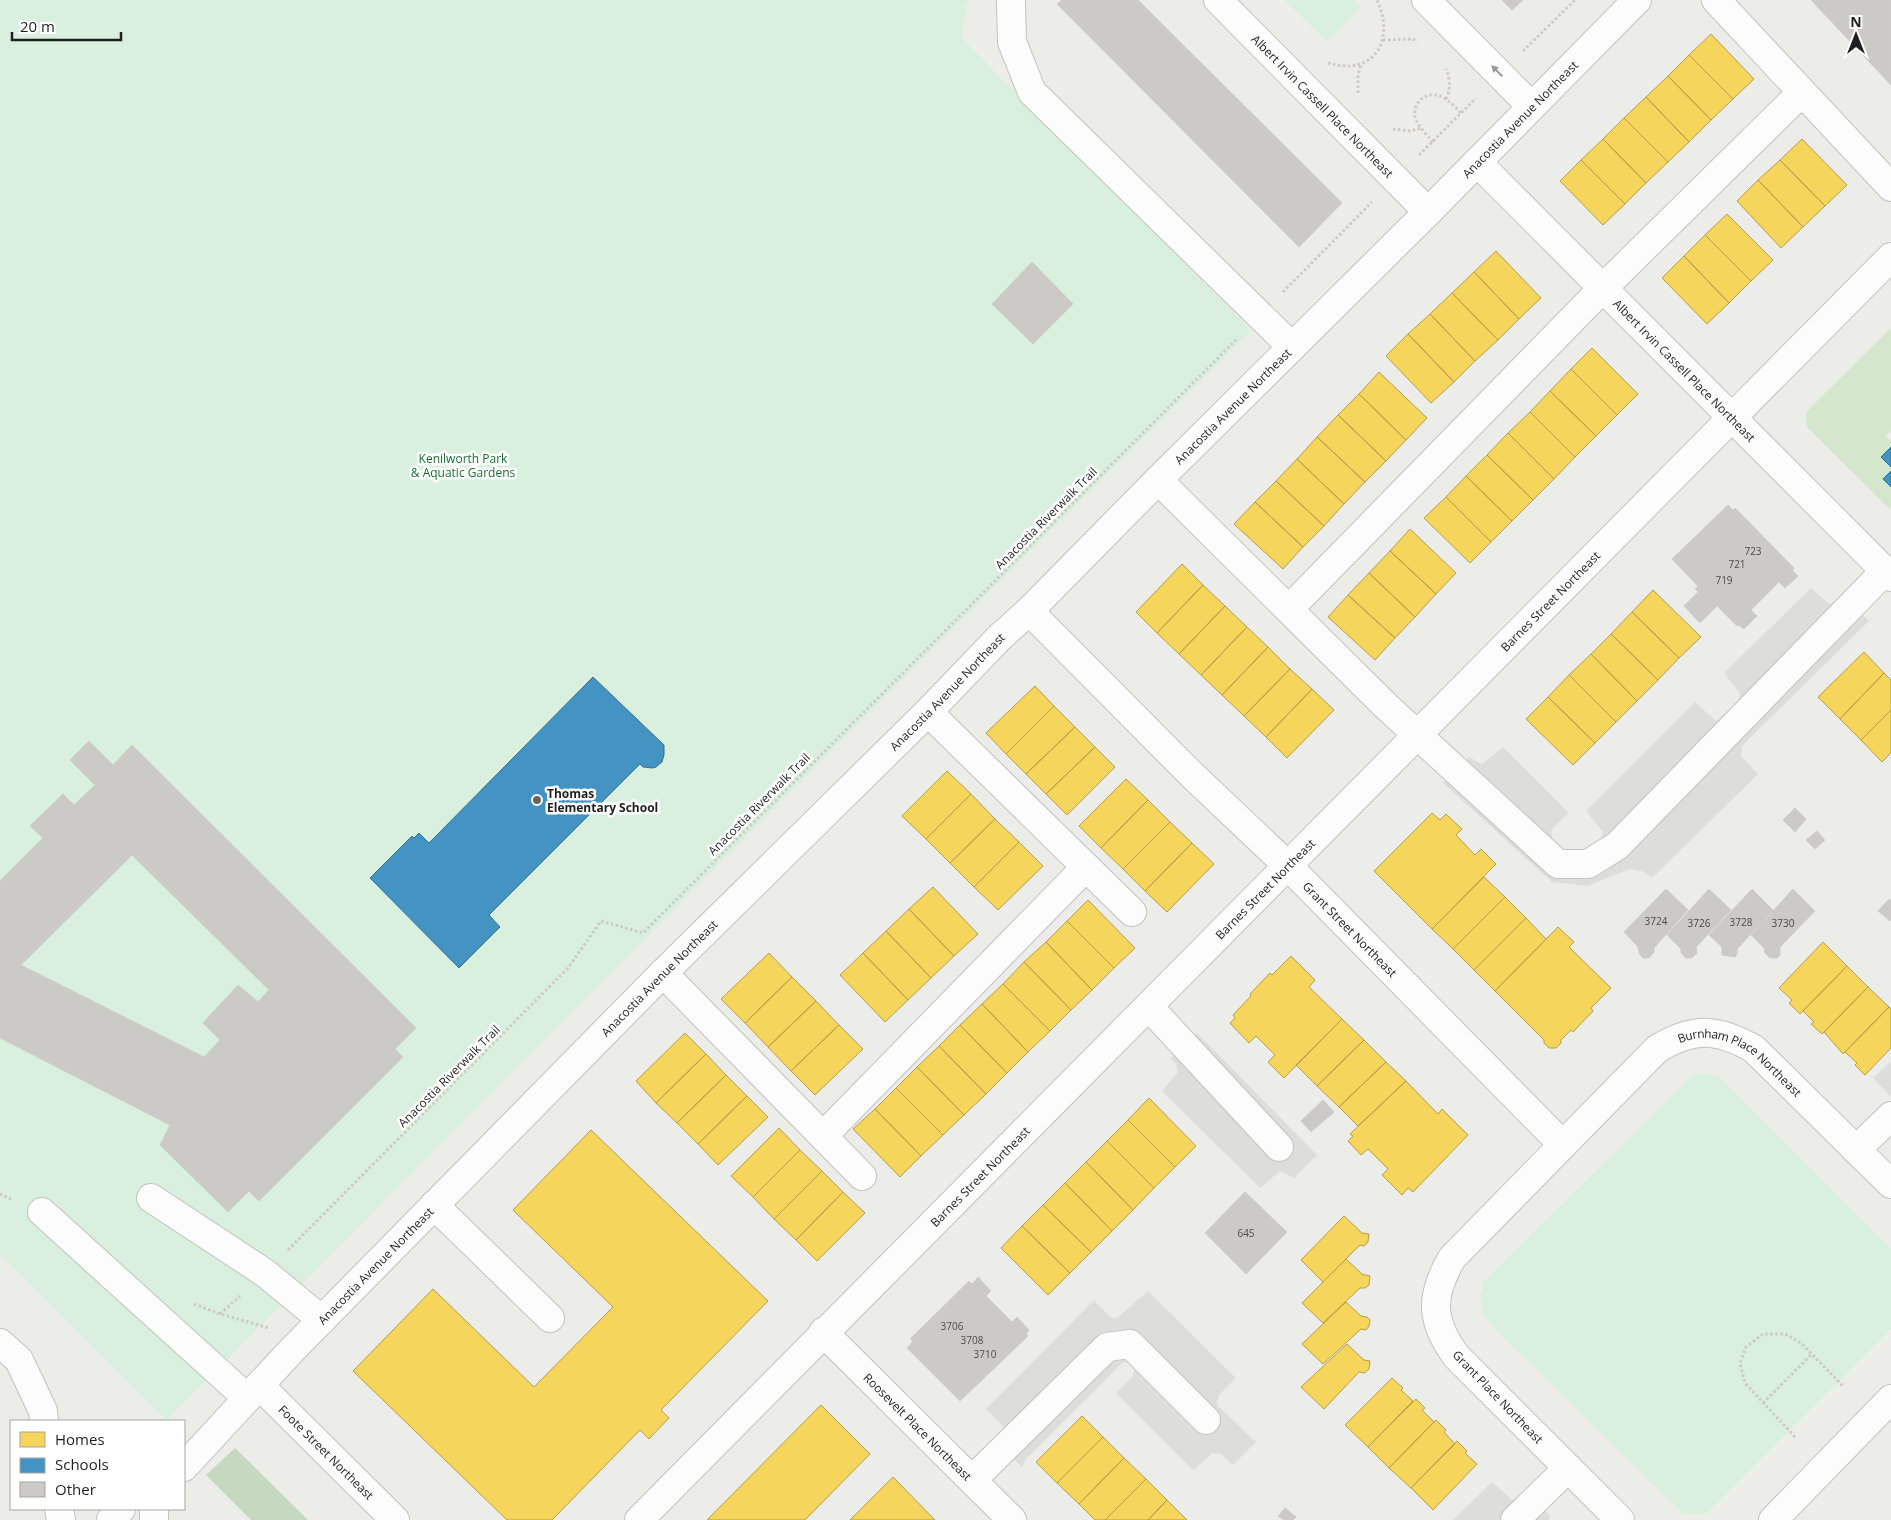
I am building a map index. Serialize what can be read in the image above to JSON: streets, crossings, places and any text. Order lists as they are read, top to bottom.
{
  "streets": {
    "street": [
      "Albert Irvin Cassell Place Northeast",
      "Anacostia Avenue Northeast",
      "Barnes Street Northeast",
      "Grant Street Northeast",
      "Burnham Place Northeast",
      "Grant Place Northeast",
      "Roosevelt Place Northeast",
      "Foote Street Northeast"
    ],
    "path": ["Anacostia Riverwalk Trail"]
  },
  "crossings": [
    ["Albert Irvin Cassell Place Northeast", "Anacostia Avenue Northeast"],
    ["Albert Irvin Cassell Place Northeast", "Barnes Street Northeast"],
    ["Anacostia Avenue Northeast", "Grant Street Northeast"],
    ["Anacostia Avenue Northeast", "Foote Street Northeast"],
    ["Barnes Street Northeast", "Grant Street Northeast"],
    ["Barnes Street Northeast", "Roosevelt Place Northeast"],
    ["Grant Street Northeast", "Burnham Place Northeast"],
    ["Grant Street Northeast", "Grant Place Northeast"],
    ["Burnham Place Northeast", "Grant Place Northeast"]
  ],
  "parks": ["Kenilworth Park & Aquatic Gardens"],
  "places": ["Thomas Elementary School"],
  "house_numbers": [
    "723",
    "721",
    "719",
    "3724",
    "3728",
    "3726",
    "3730",
    "645",
    "3706",
    "3708",
    "3710"
  ],
  "legend": ["Homes", "Schools", "Other"],
  "scale_bar": "20 m",
  "north": "top"
}
